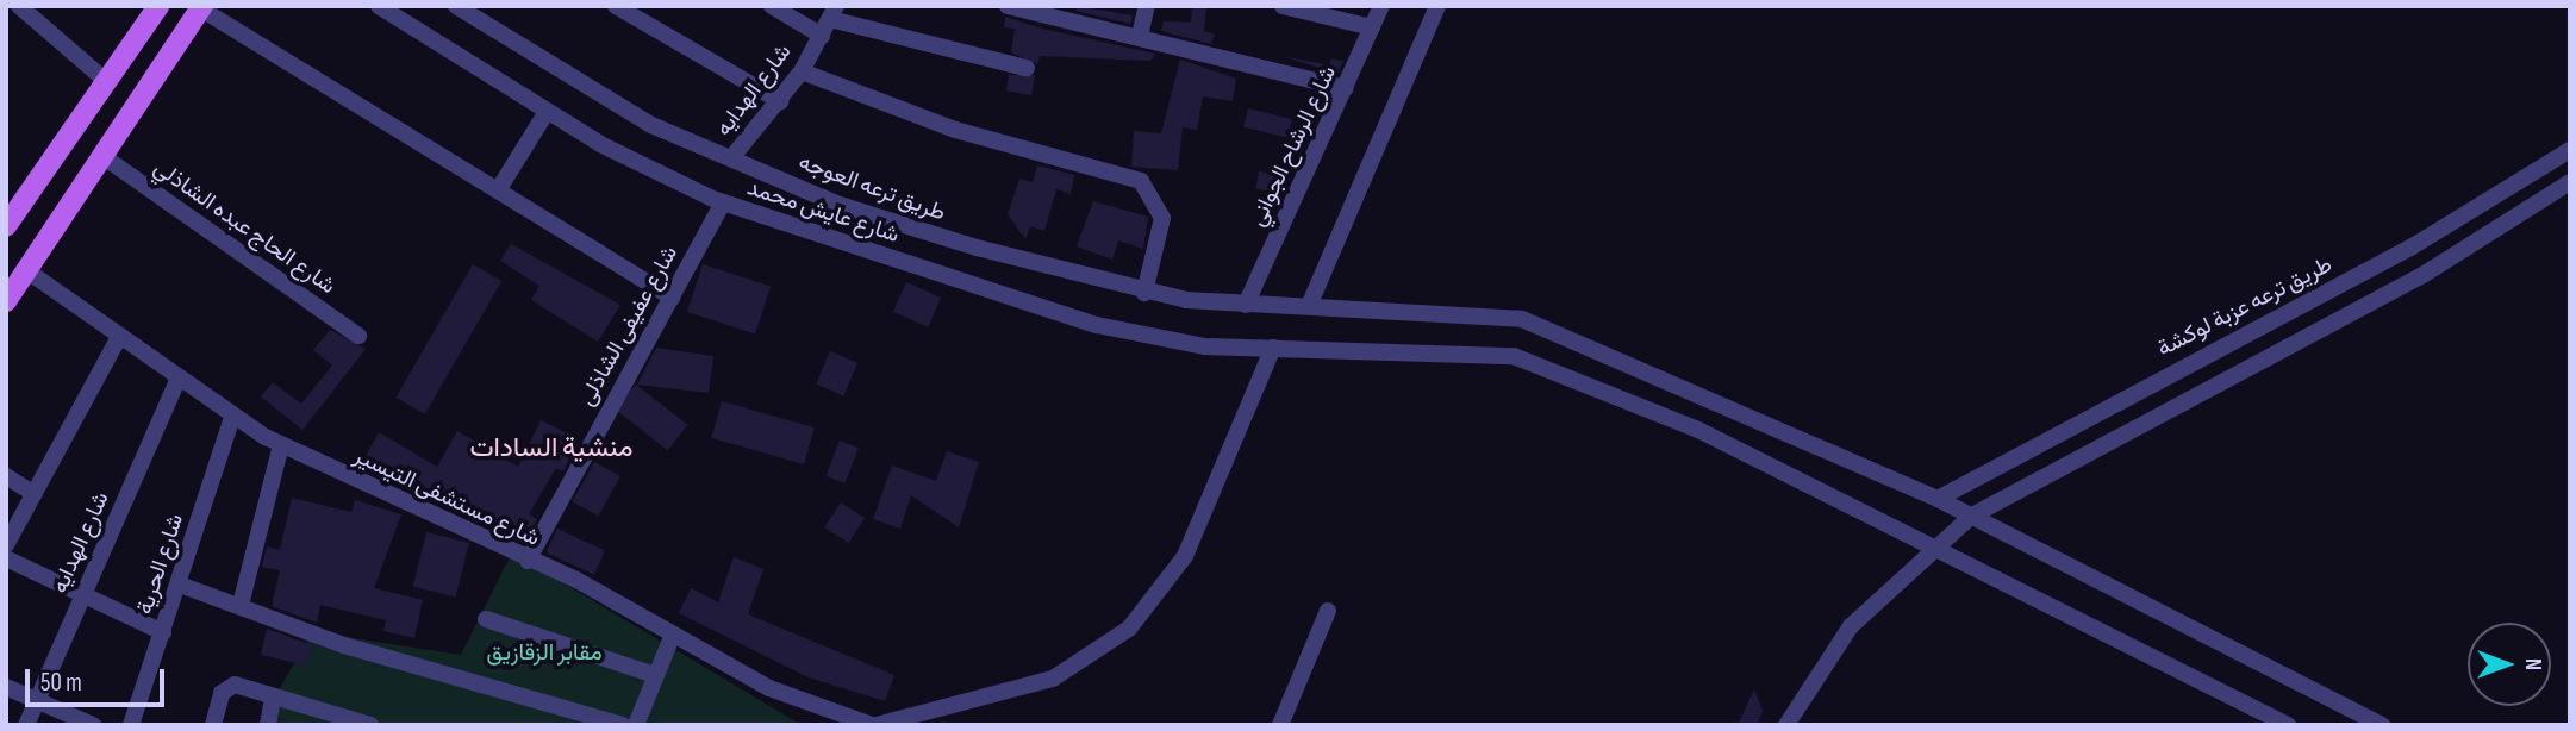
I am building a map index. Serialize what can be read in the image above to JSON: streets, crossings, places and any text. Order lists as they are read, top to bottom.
{
  "streets": {
    "street": [
      "شارع الهدايه",
      "شارع الرشاح الجواني",
      "طريق ترعه العوجه",
      "شارع عايش محمد",
      "شارع الحاج عبده الشاذلي",
      "طريق ترعه عزبة لوكشة",
      "شارع عفيفى الشاذلى",
      "شارع مستشفى التيسير",
      "شارع الحرية"
    ]
  },
  "crossings": [
    ["شارع الهدايه", "طريق ترعه العوجه"],
    ["شارع الهدايه", "شارع مستشفى التيسير"],
    ["شارع الرشاح الجواني", "طريق ترعه العوجه"],
    ["طريق ترعه العوجه", "طريق ترعه عزبة لوكشة"],
    ["شارع عايش محمد", "شارع عفيفى الشاذلى"],
    ["شارع عفيفى الشاذلى", "شارع مستشفى التيسير"],
    ["شارع مستشفى التيسير", "شارع الحرية"]
  ],
  "districts": ["منشية السادات"],
  "parks": ["مقابر الزقازيق"],
  "scale_bar": "50 m",
  "north": "right"
}
